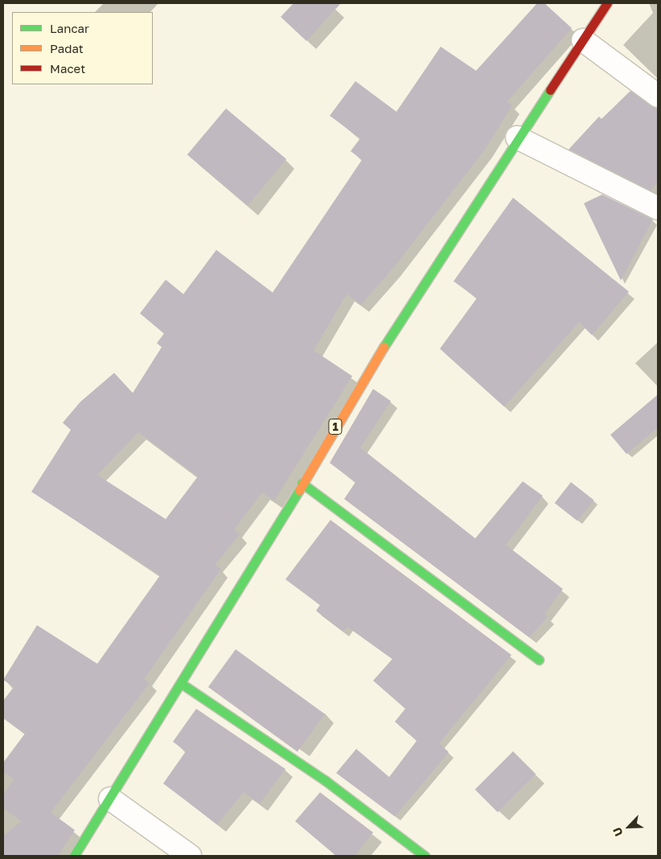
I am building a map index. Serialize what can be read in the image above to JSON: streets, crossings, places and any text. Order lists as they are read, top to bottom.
{
  "streets": {
    "main road": ["1"]
  },
  "legend": ["Lancar", "Padat", "Macet"],
  "north": "bottom left"
}
